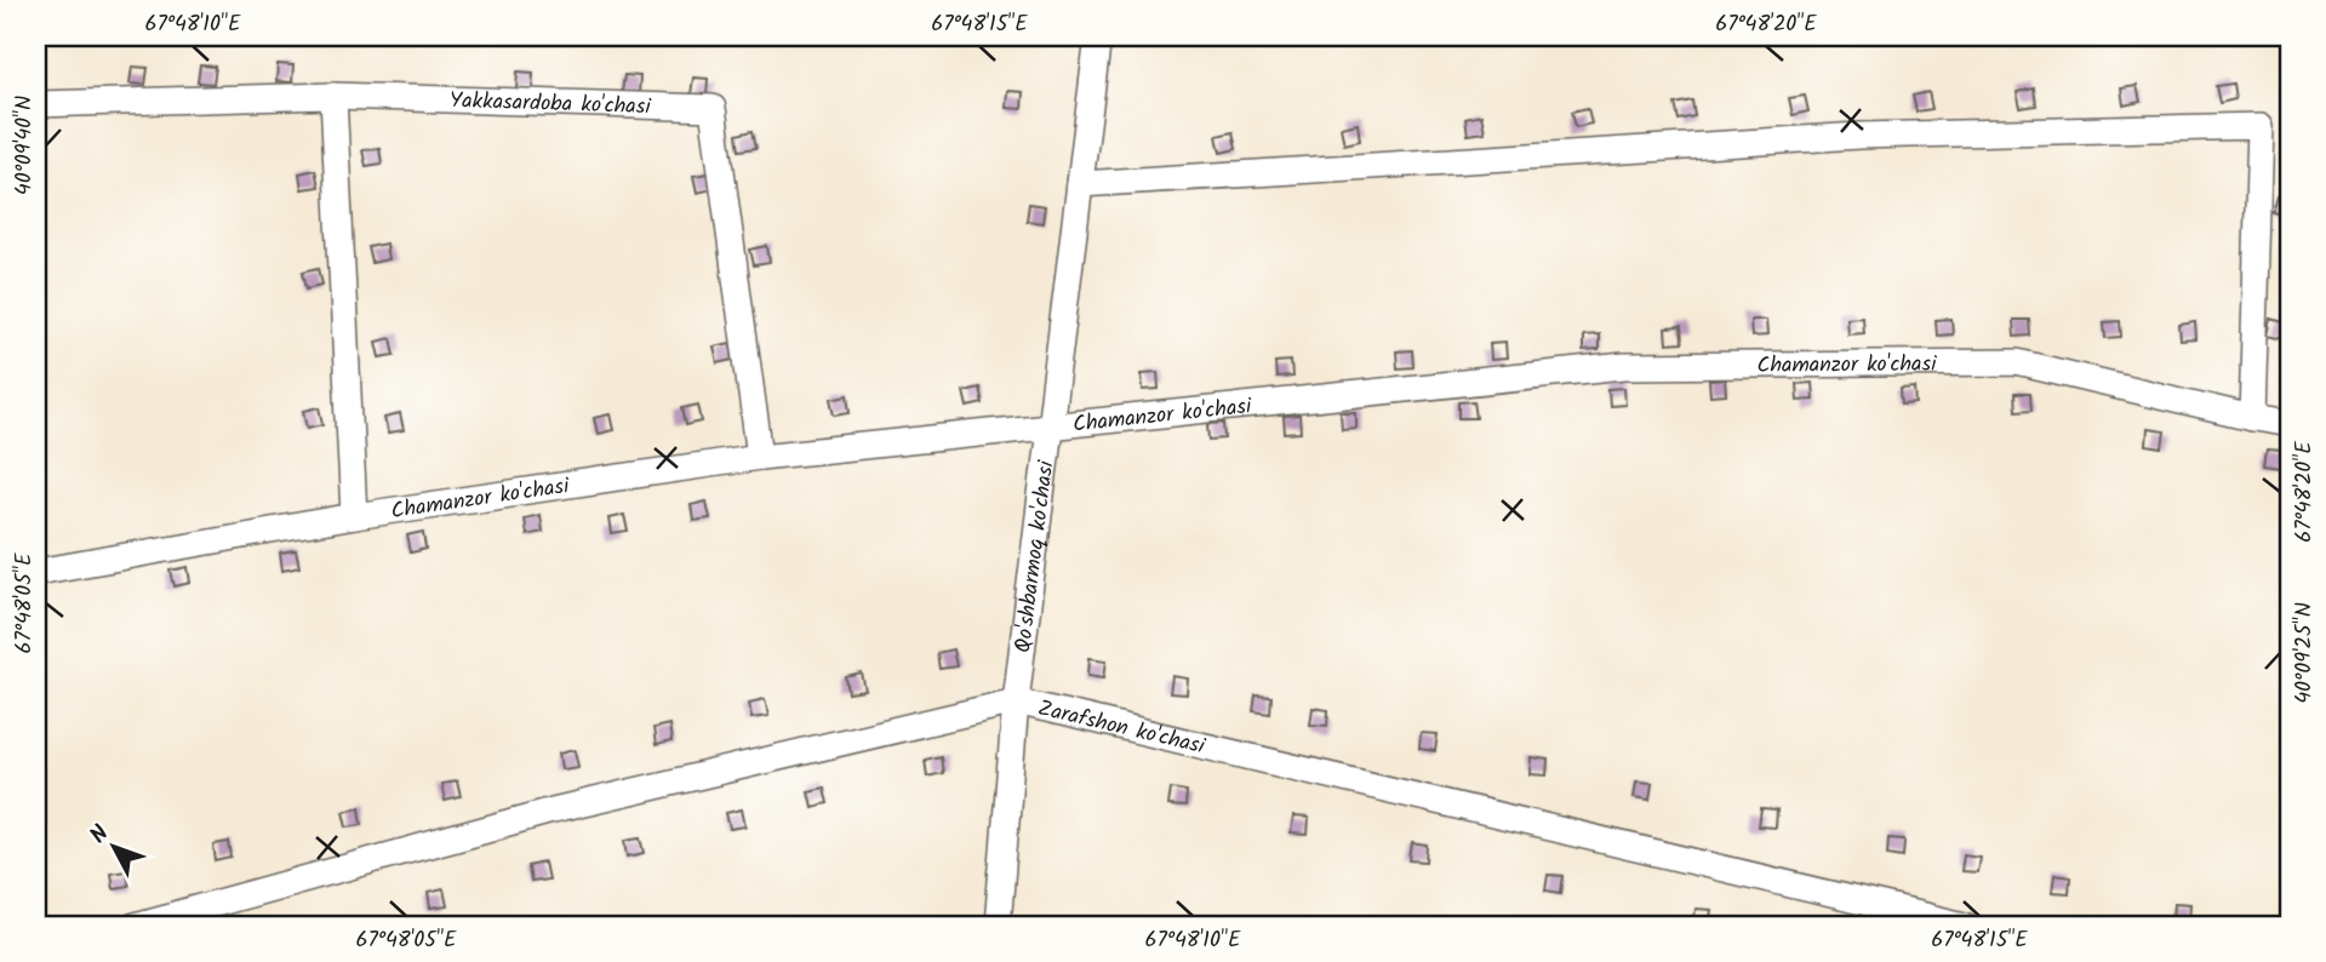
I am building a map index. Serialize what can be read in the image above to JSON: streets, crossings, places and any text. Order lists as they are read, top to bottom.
{
  "streets": {
    "street": [
      "Yakkasardoba ko'chasi",
      "Chamanzor ko'chasi",
      "Qo'shbarmoq ko'chasi",
      "Zarafshon ko'chasi"
    ]
  },
  "crossings": [
    ["Yakkasardoba ko'chasi", "Chamanzor ko'chasi"],
    ["Chamanzor ko'chasi", "Qo'shbarmoq ko'chasi"],
    ["Qo'shbarmoq ko'chasi", "Zarafshon ko'chasi"]
  ],
  "north": "top left",
  "coordinates": [
    "67°48'10\"E",
    "67°48'15\"E",
    "67°48'20\"E",
    "40°09'40\"N",
    "67°48'05\"E",
    "40°09'25\"N"
  ]
}
